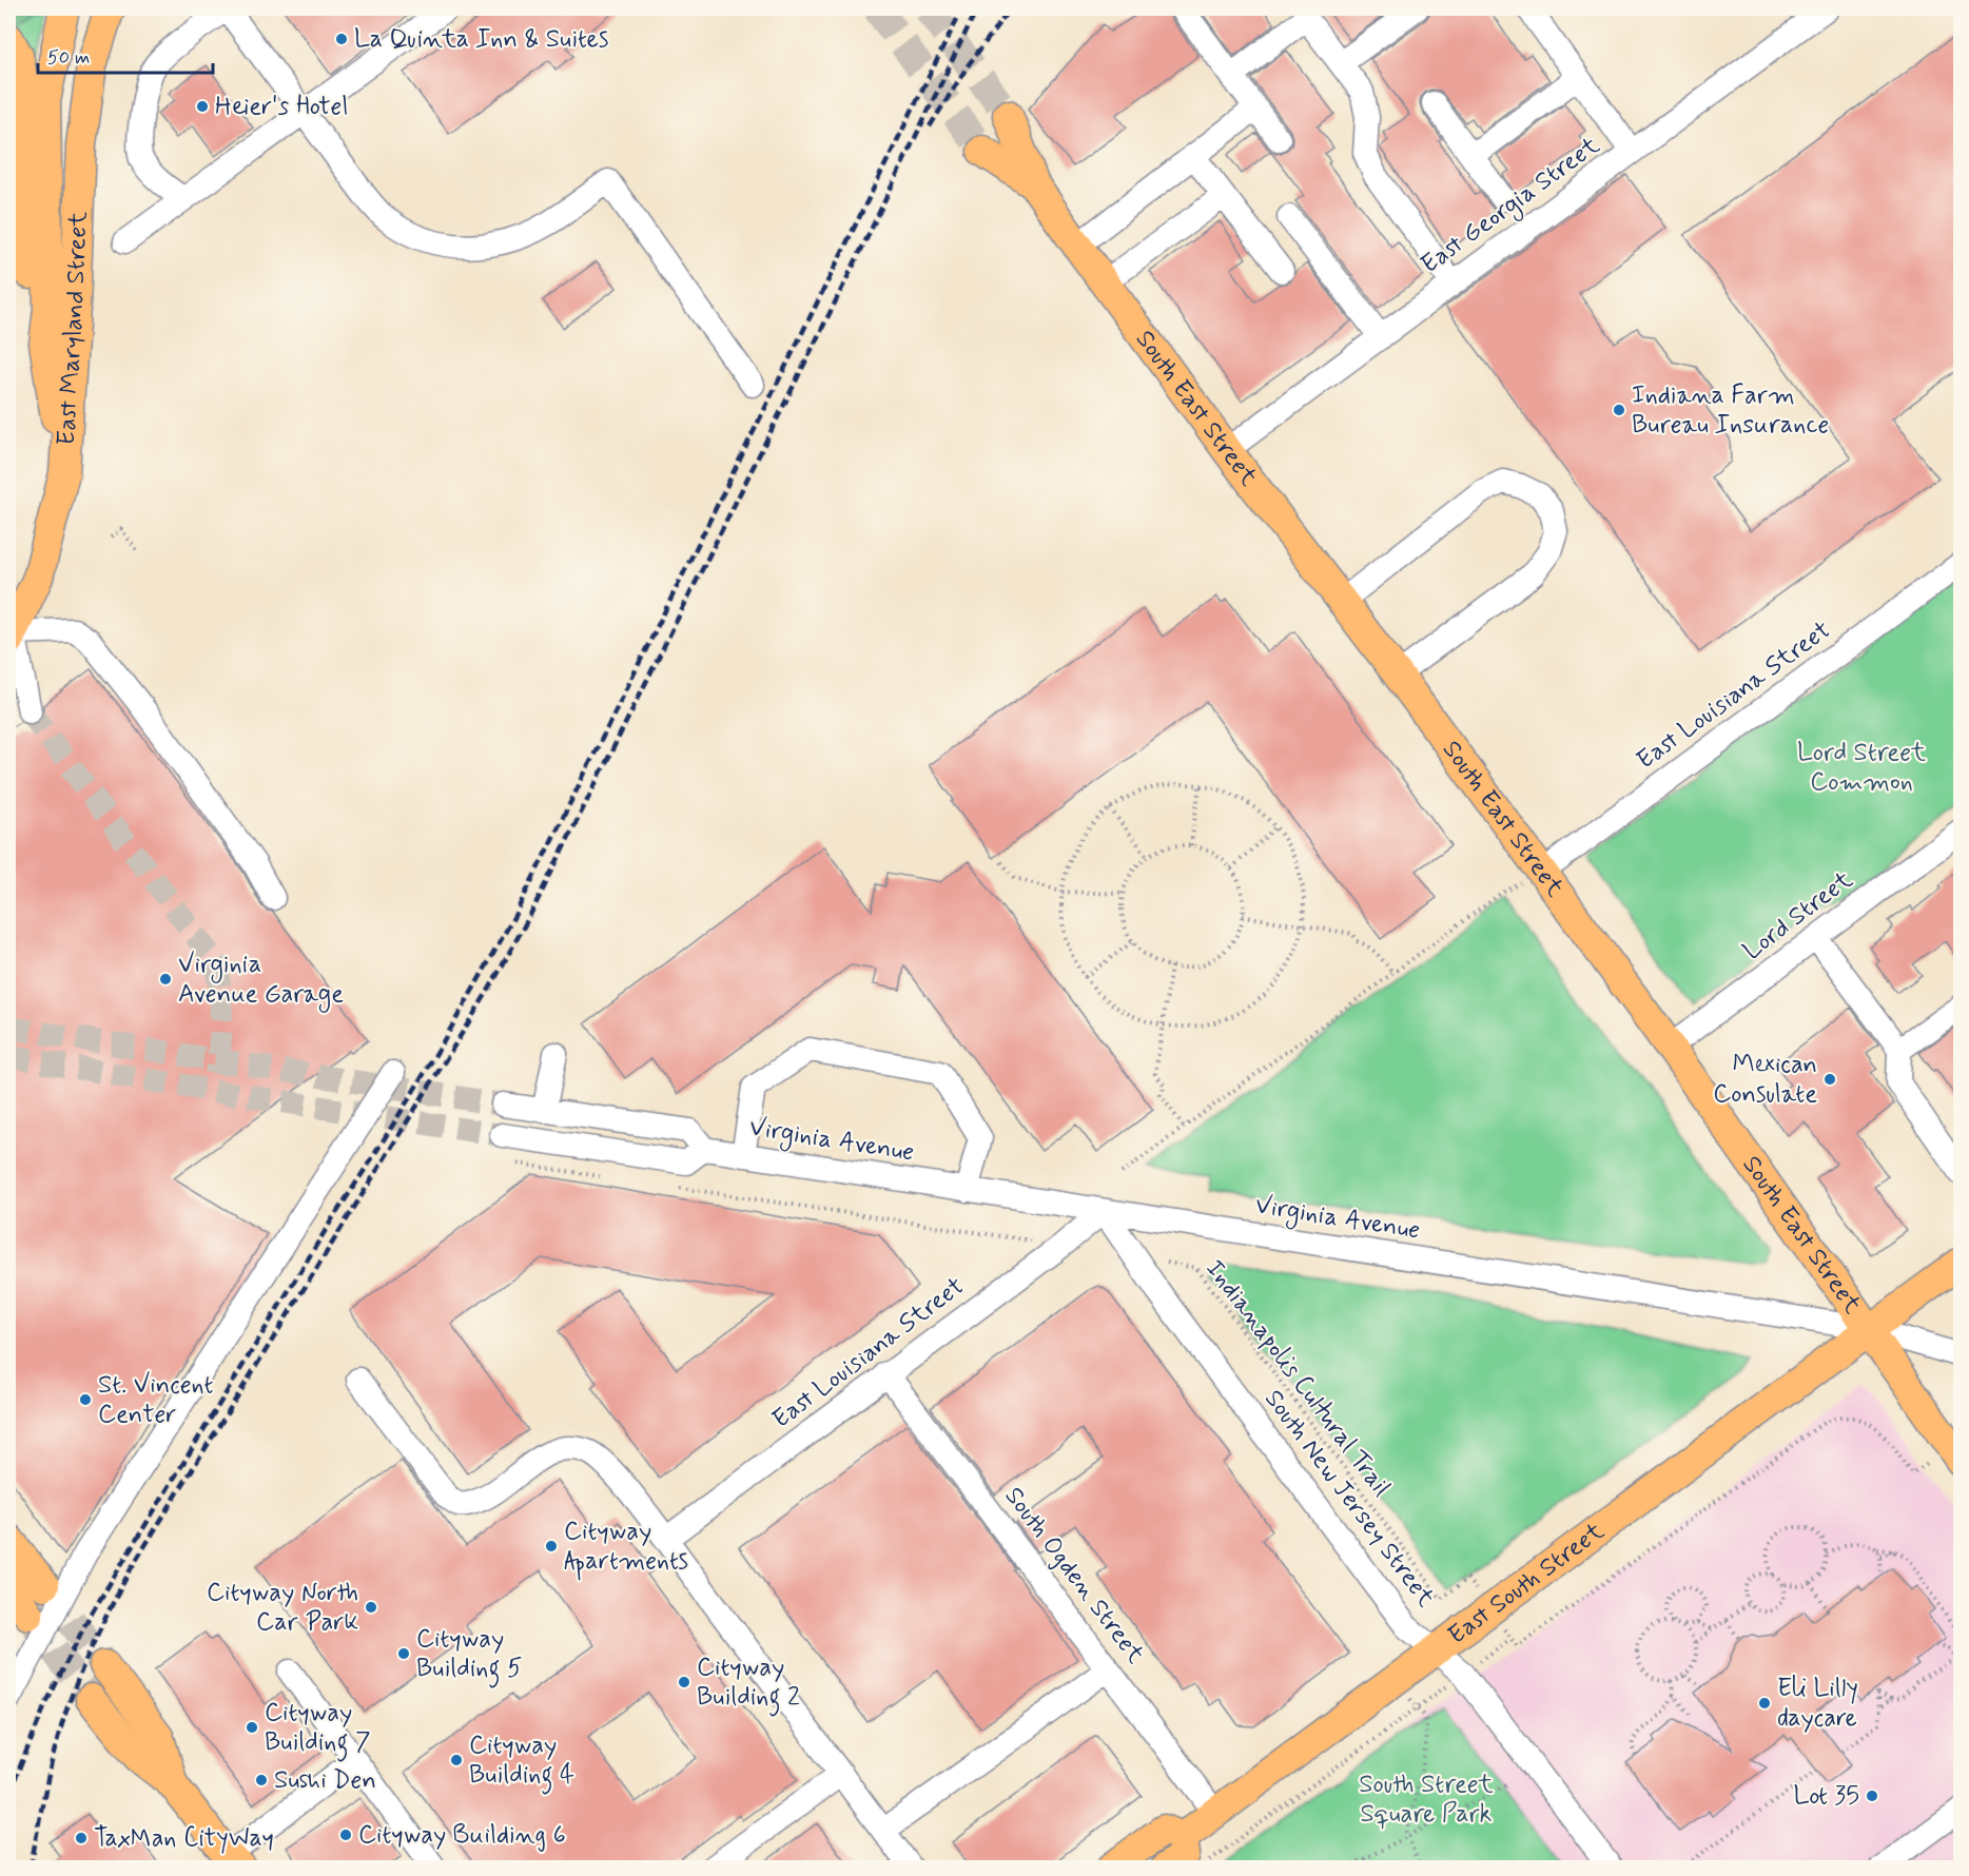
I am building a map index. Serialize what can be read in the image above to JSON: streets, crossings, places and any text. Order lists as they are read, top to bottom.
{
  "streets": {
    "main road": ["East Maryland Street", "South East Street", "East South Street"],
    "street": [
      "East Georgia Street",
      "East Louisiana Street",
      "Lord Street",
      "Virginia Avenue",
      "South New Jersey Street",
      "South Ogden Street"
    ],
    "path": ["Indianapolis Cultural Trail"]
  },
  "crossings": [
    ["East Georgia Street", "South East Street"],
    ["South East Street", "East Louisiana Street"],
    ["South East Street", "Lord Street"],
    ["South East Street", "Virginia Avenue"],
    ["South East Street", "East South Street"],
    ["East Louisiana Street", "Virginia Avenue"],
    ["East Louisiana Street", "South New Jersey Street"],
    ["East Louisiana Street", "South Ogden Street"],
    ["Virginia Avenue", "South New Jersey Street"],
    ["Virginia Avenue", "East South Street"],
    ["Indianapolis Cultural Trail", "South New Jersey Street"],
    ["Indianapolis Cultural Trail", "East South Street"],
    ["South New Jersey Street", "East South Street"],
    ["South Ogden Street", "East South Street"]
  ],
  "parks": ["Lord Street Common", "South Street Square Park"],
  "places": [
    "La Quinta Inn & Suites",
    "Heier's Hotel",
    "Indiana Farm Bureau Insurance",
    "Virginia Avenue Garage",
    "Mexican Consulate",
    "St. Vincent Center",
    "Cityway Apartments",
    "Cityway North Car Park",
    "Cityway Building 5",
    "Cityway Building 2",
    "Eli Lilly daycare",
    "Cityway Building 7",
    "Cityway Building 4",
    "Sushi Den",
    "Lot 35",
    "Cityway Building 6",
    "TaxMan CityWay"
  ],
  "scale_bar": "50 m"
}
